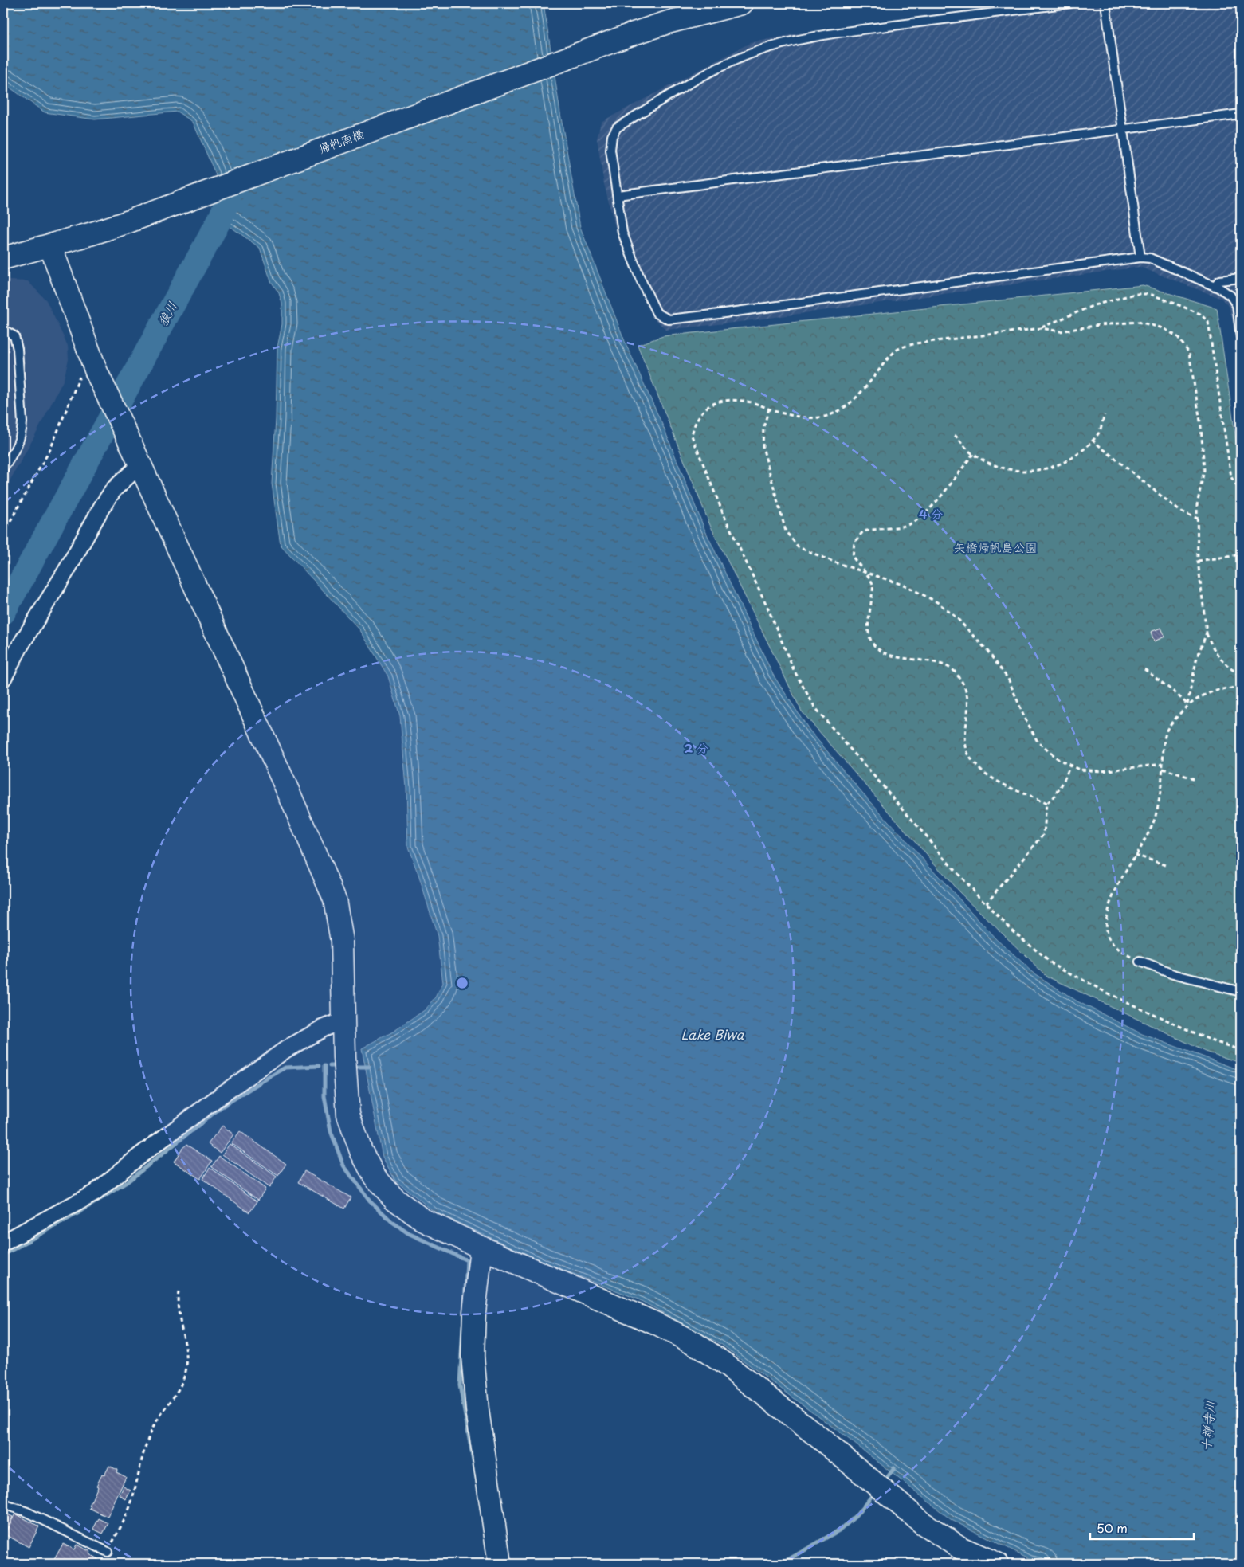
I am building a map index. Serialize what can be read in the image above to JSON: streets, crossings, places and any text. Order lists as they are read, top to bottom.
{
  "streets": {
    "street": ["帰帆南橋"]
  },
  "water": ["狼川", "Lake Biwa", "十禅寺川"],
  "parks": ["矢橋帰帆島公園"],
  "scale_bar": "50 m",
  "rings": ["4 分", "2 分"]
}
